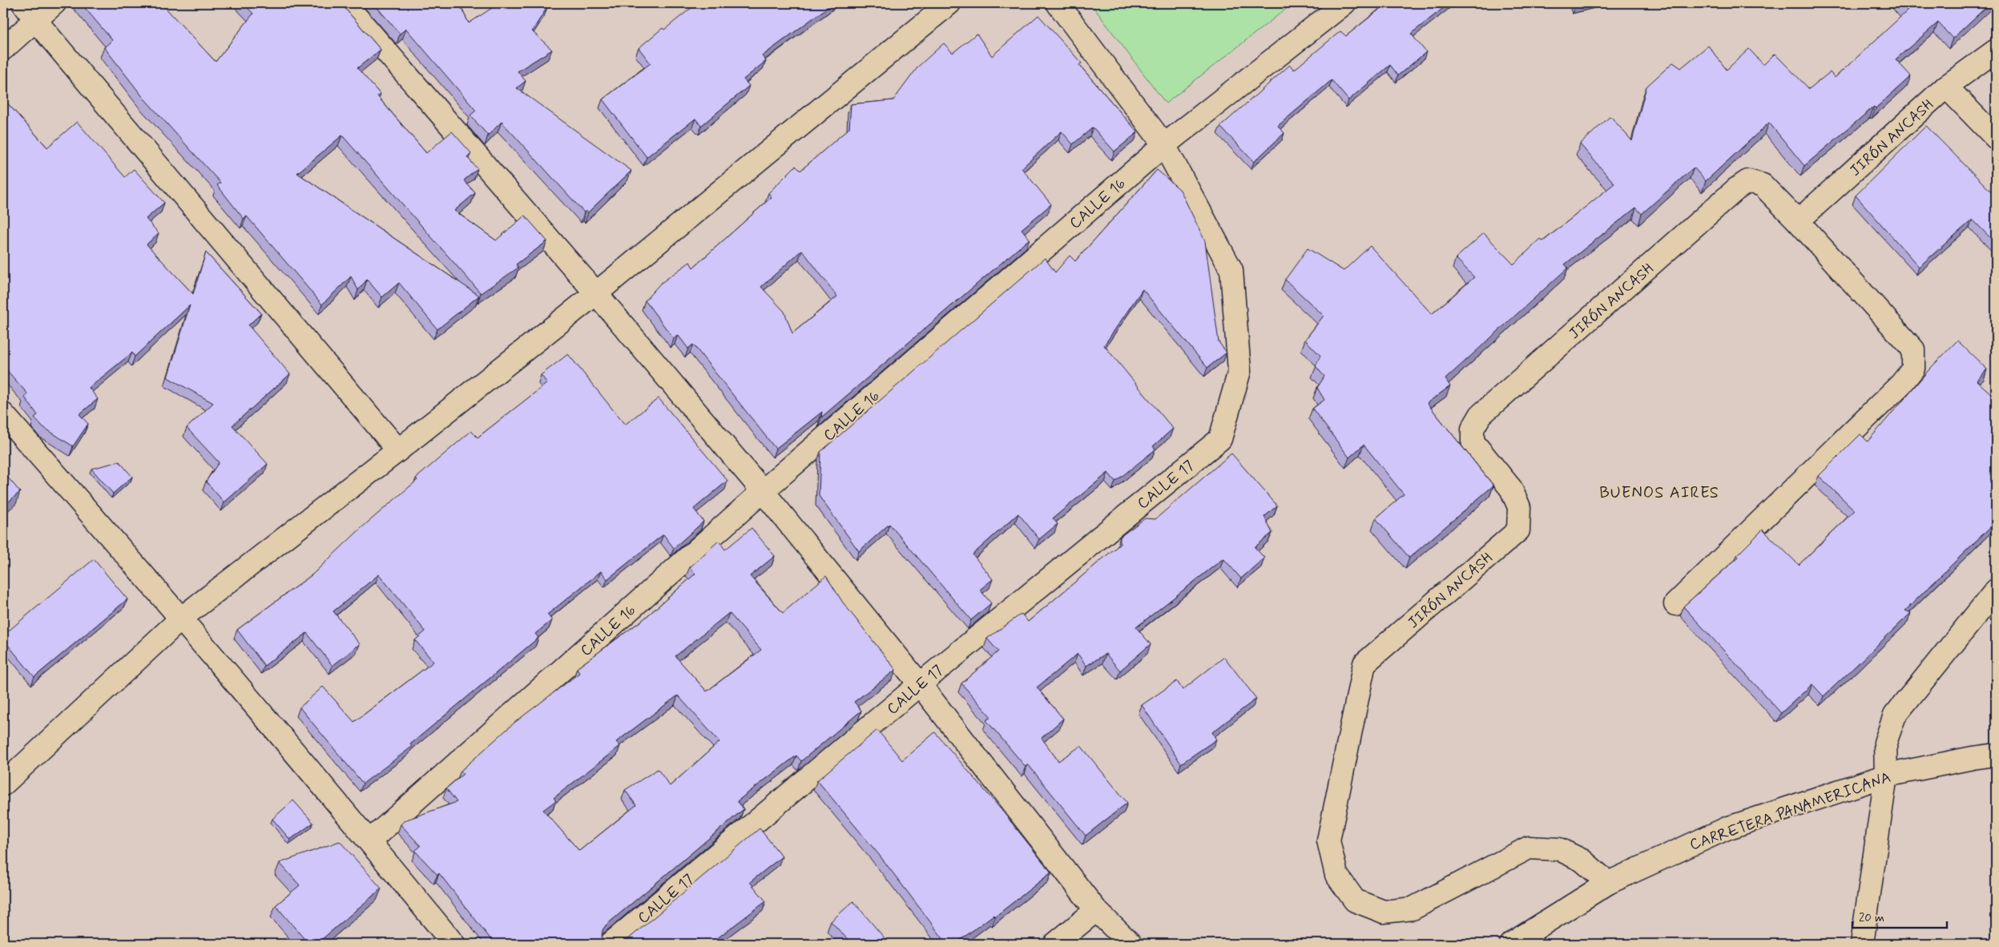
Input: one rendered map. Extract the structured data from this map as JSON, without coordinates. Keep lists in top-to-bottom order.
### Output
{
  "streets": {
    "street": [
      "JIRÓN ANCASH",
      "CALLE 16",
      "CALLE 17",
      "CARRETERA PANAMERICANA"
    ]
  },
  "crossings": [
    ["JIRÓN ANCASH", "CARRETERA PANAMERICANA"],
    ["CALLE 16", "CALLE 17"]
  ],
  "districts": ["BUENOS AIRES"],
  "scale_bar": "20 m"
}
